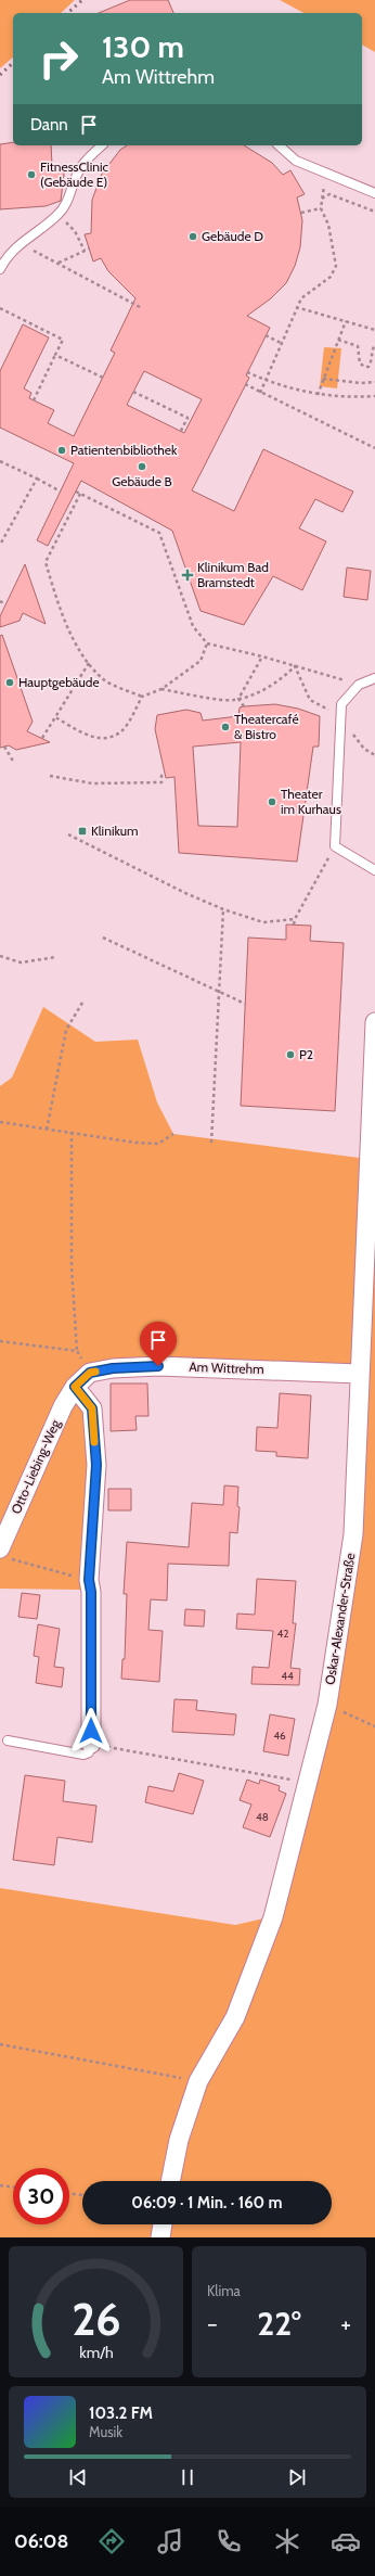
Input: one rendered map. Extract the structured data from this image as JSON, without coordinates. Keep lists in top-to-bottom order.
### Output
{
  "streets": {
    "street": ["Am Wittrehm", "Otto-Liebing-Weg", "Oskar-Alexander-Straße"]
  },
  "crossings": [
    ["Am Wittrehm", "Oskar-Alexander-Straße"]
  ],
  "places": {
    "other": [
      "FitnessClinic (Gebäude E)",
      "Gebäude D",
      "Patientenbibliothek",
      "Gebäude B",
      "Hauptgebäude",
      "Theatercafé & Bistro",
      "Theater im Kurhaus",
      "P2"
    ],
    "health": ["Klinikum Bad Bramstedt"],
    "transit": ["Klinikum"]
  },
  "house_numbers": [
    "42",
    "44",
    "46",
    "48"
  ],
  "page": {
    "turn": ["130 m", "Am Wittrehm"],
    "then": "Dann",
    "limit": "30",
    "trip": "06:09 · 1 Min. · 160 m",
    "tile": "Klima",
    "heat": ["−", "22°", "+"],
    "song": ["103.2 FM", "Musik"],
    "tabs": "06:08",
    "gauge": ["26", "km/h"]
  }
}
